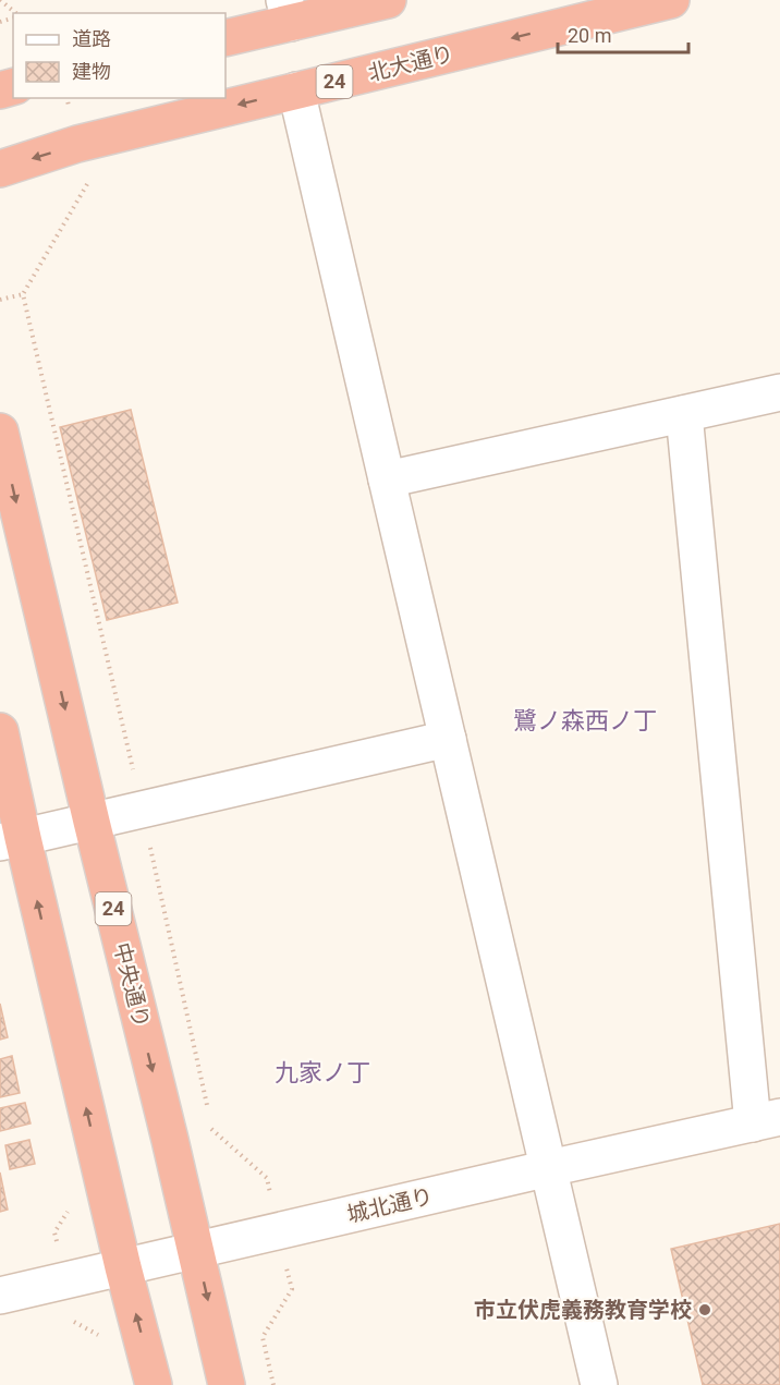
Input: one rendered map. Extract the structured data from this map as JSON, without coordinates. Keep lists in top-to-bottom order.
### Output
{
  "streets": {
    "highway": ["北大通り", "24", "中央通り"],
    "street": ["城北通り"]
  },
  "crossings": [
    ["中央通り", "城北通り"]
  ],
  "one_way": ["北大通り"],
  "districts": ["鷺ノ森西ノ丁", "九家ノ丁"],
  "places": ["市立伏虎義務教育学校"],
  "legend": ["道路", "建物"],
  "scale_bar": "20 m"
}
